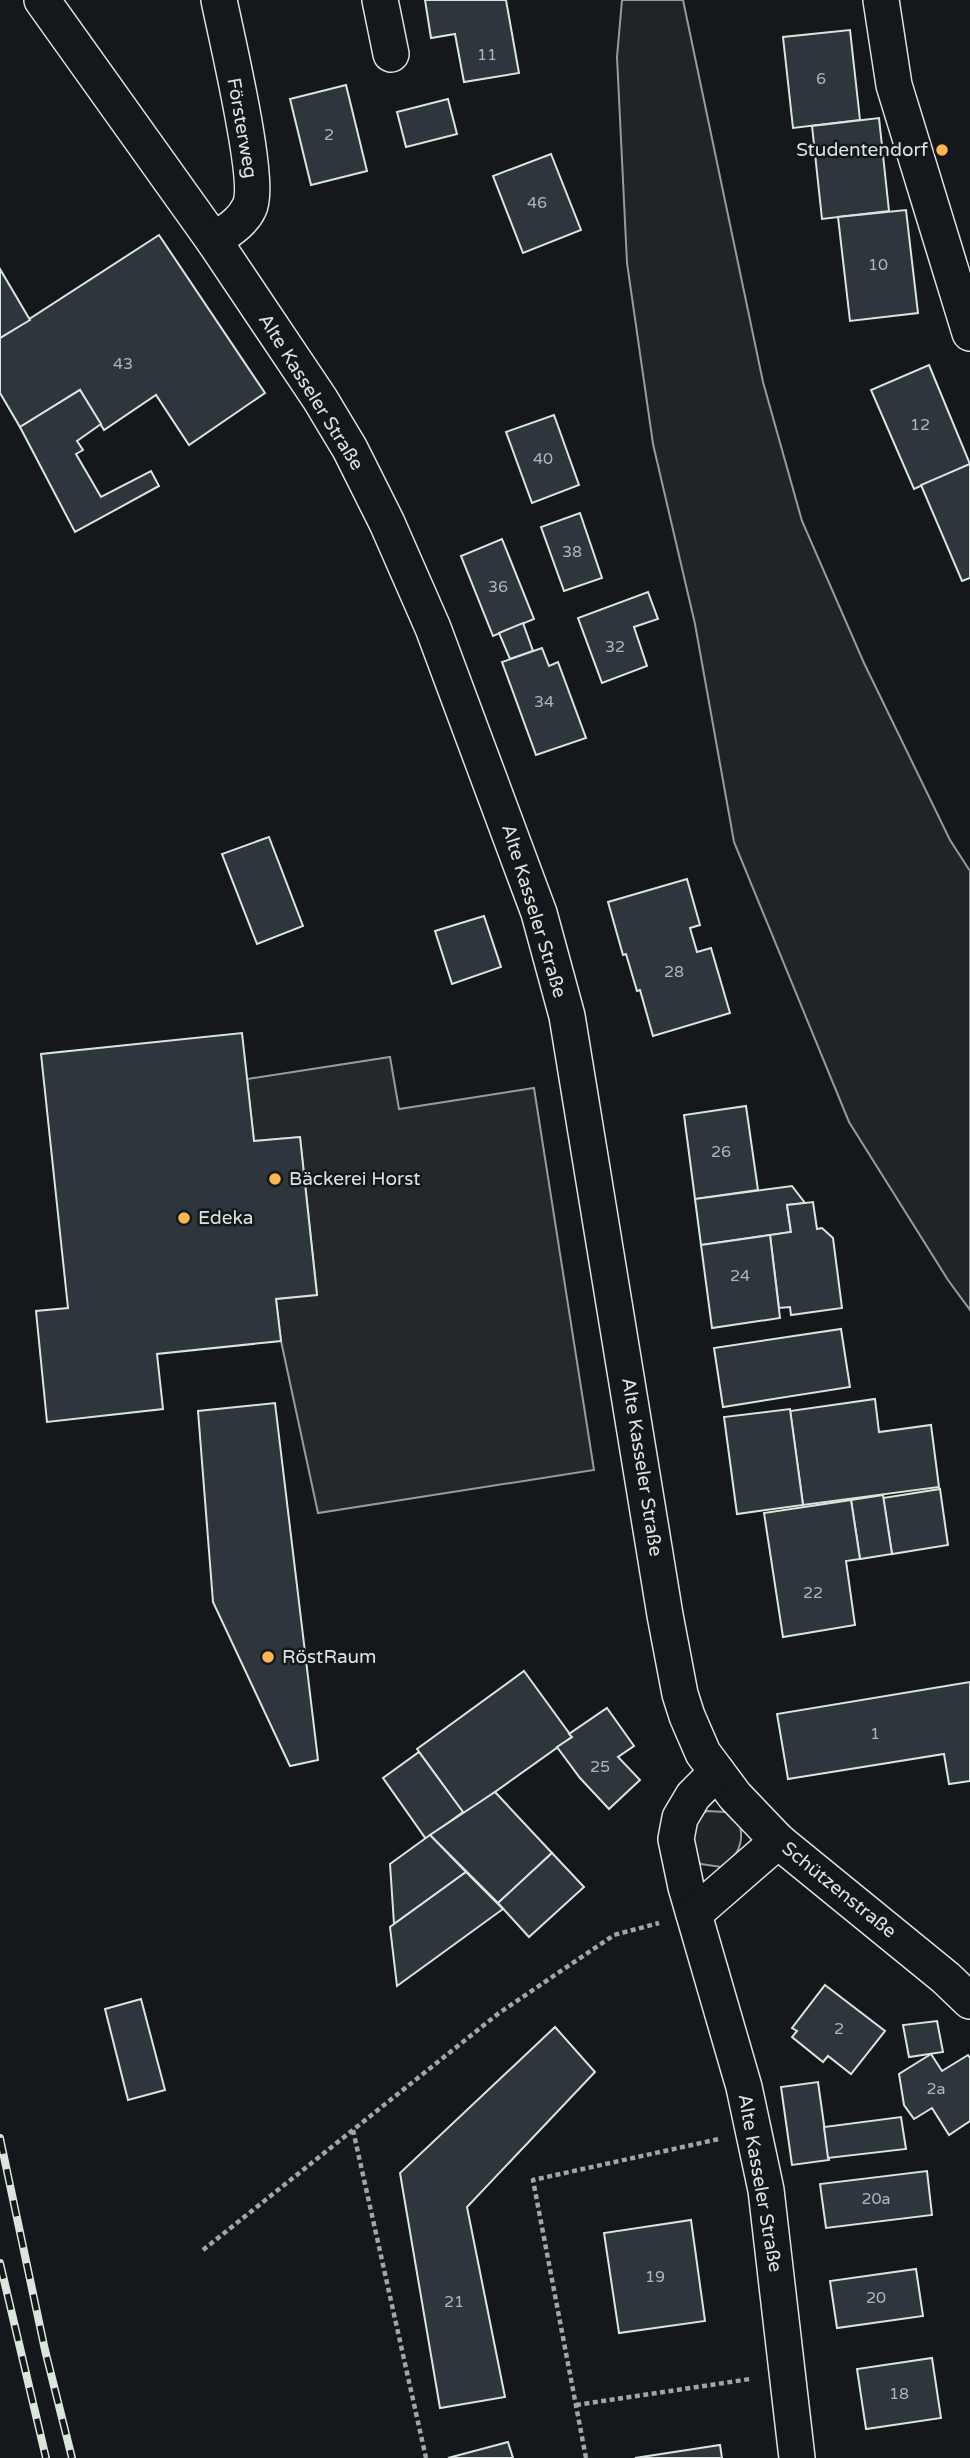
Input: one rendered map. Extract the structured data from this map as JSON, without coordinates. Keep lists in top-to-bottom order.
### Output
{
  "streets": {
    "street": ["Försterweg", "Alte Kasseler Straße", "Schützenstraße"]
  },
  "crossings": [
    ["Försterweg", "Alte Kasseler Straße"],
    ["Alte Kasseler Straße", "Schützenstraße"]
  ],
  "places": [
    "Studentendorf",
    "Bäckerei Horst",
    "Edeka",
    "RöstRaum"
  ],
  "house_numbers": [
    "11",
    "6",
    "2",
    "46",
    "10",
    "43",
    "12",
    "40",
    "38",
    "36",
    "32",
    "34",
    "28",
    "26",
    "24",
    "22",
    "1",
    "25",
    "2",
    "2a",
    "20a",
    "19",
    "20",
    "21",
    "18"
  ]
}
